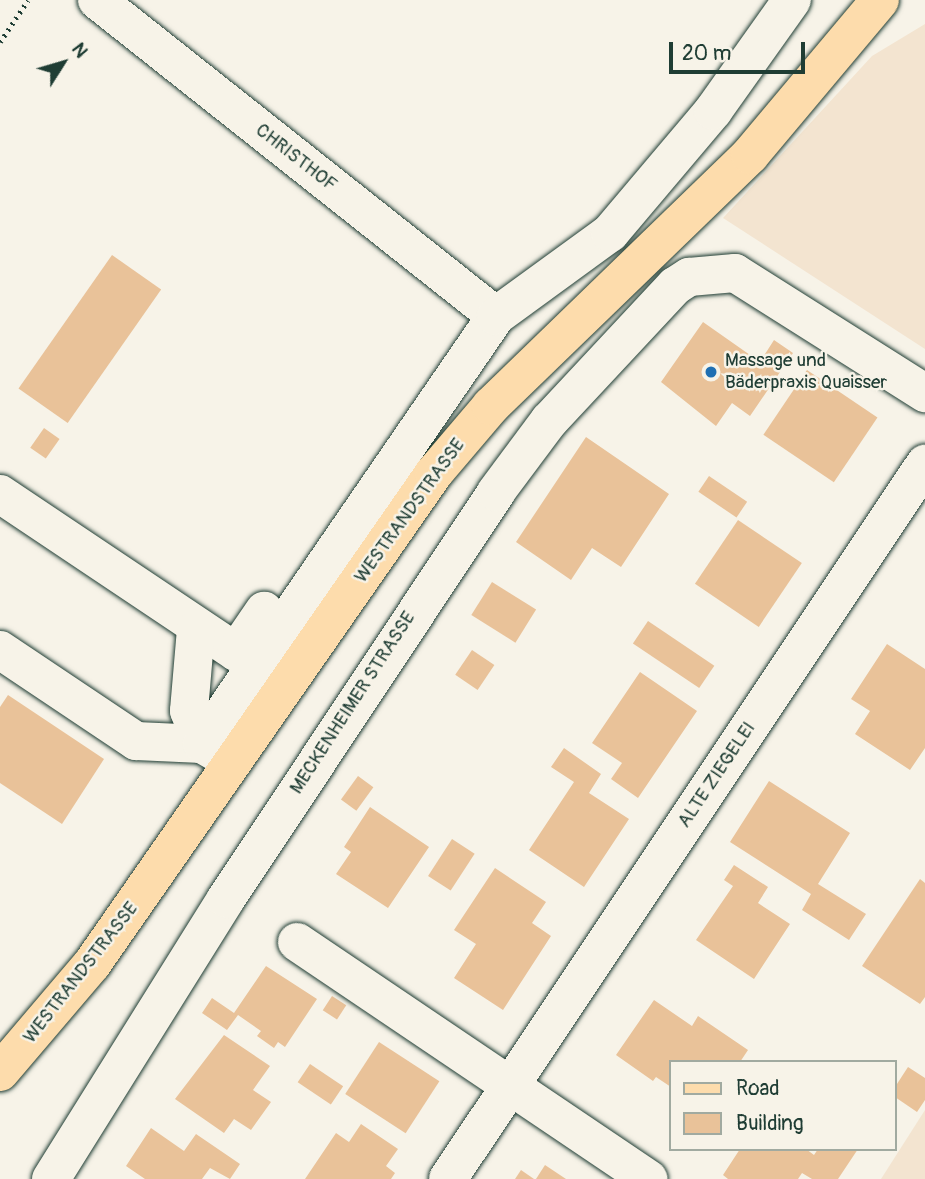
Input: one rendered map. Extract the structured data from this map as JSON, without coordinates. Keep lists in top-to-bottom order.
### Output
{
  "streets": {
    "main road": ["WESTRANDSTRASSE"],
    "street": ["CHRISTHOF", "MECKENHEIMER STRASSE", "ALTE ZIEGELEI"]
  },
  "places": ["Massage und Bäderpraxis Quaisser"],
  "legend": ["Road", "Building"],
  "scale_bar": "20 m",
  "north": "top right"
}
